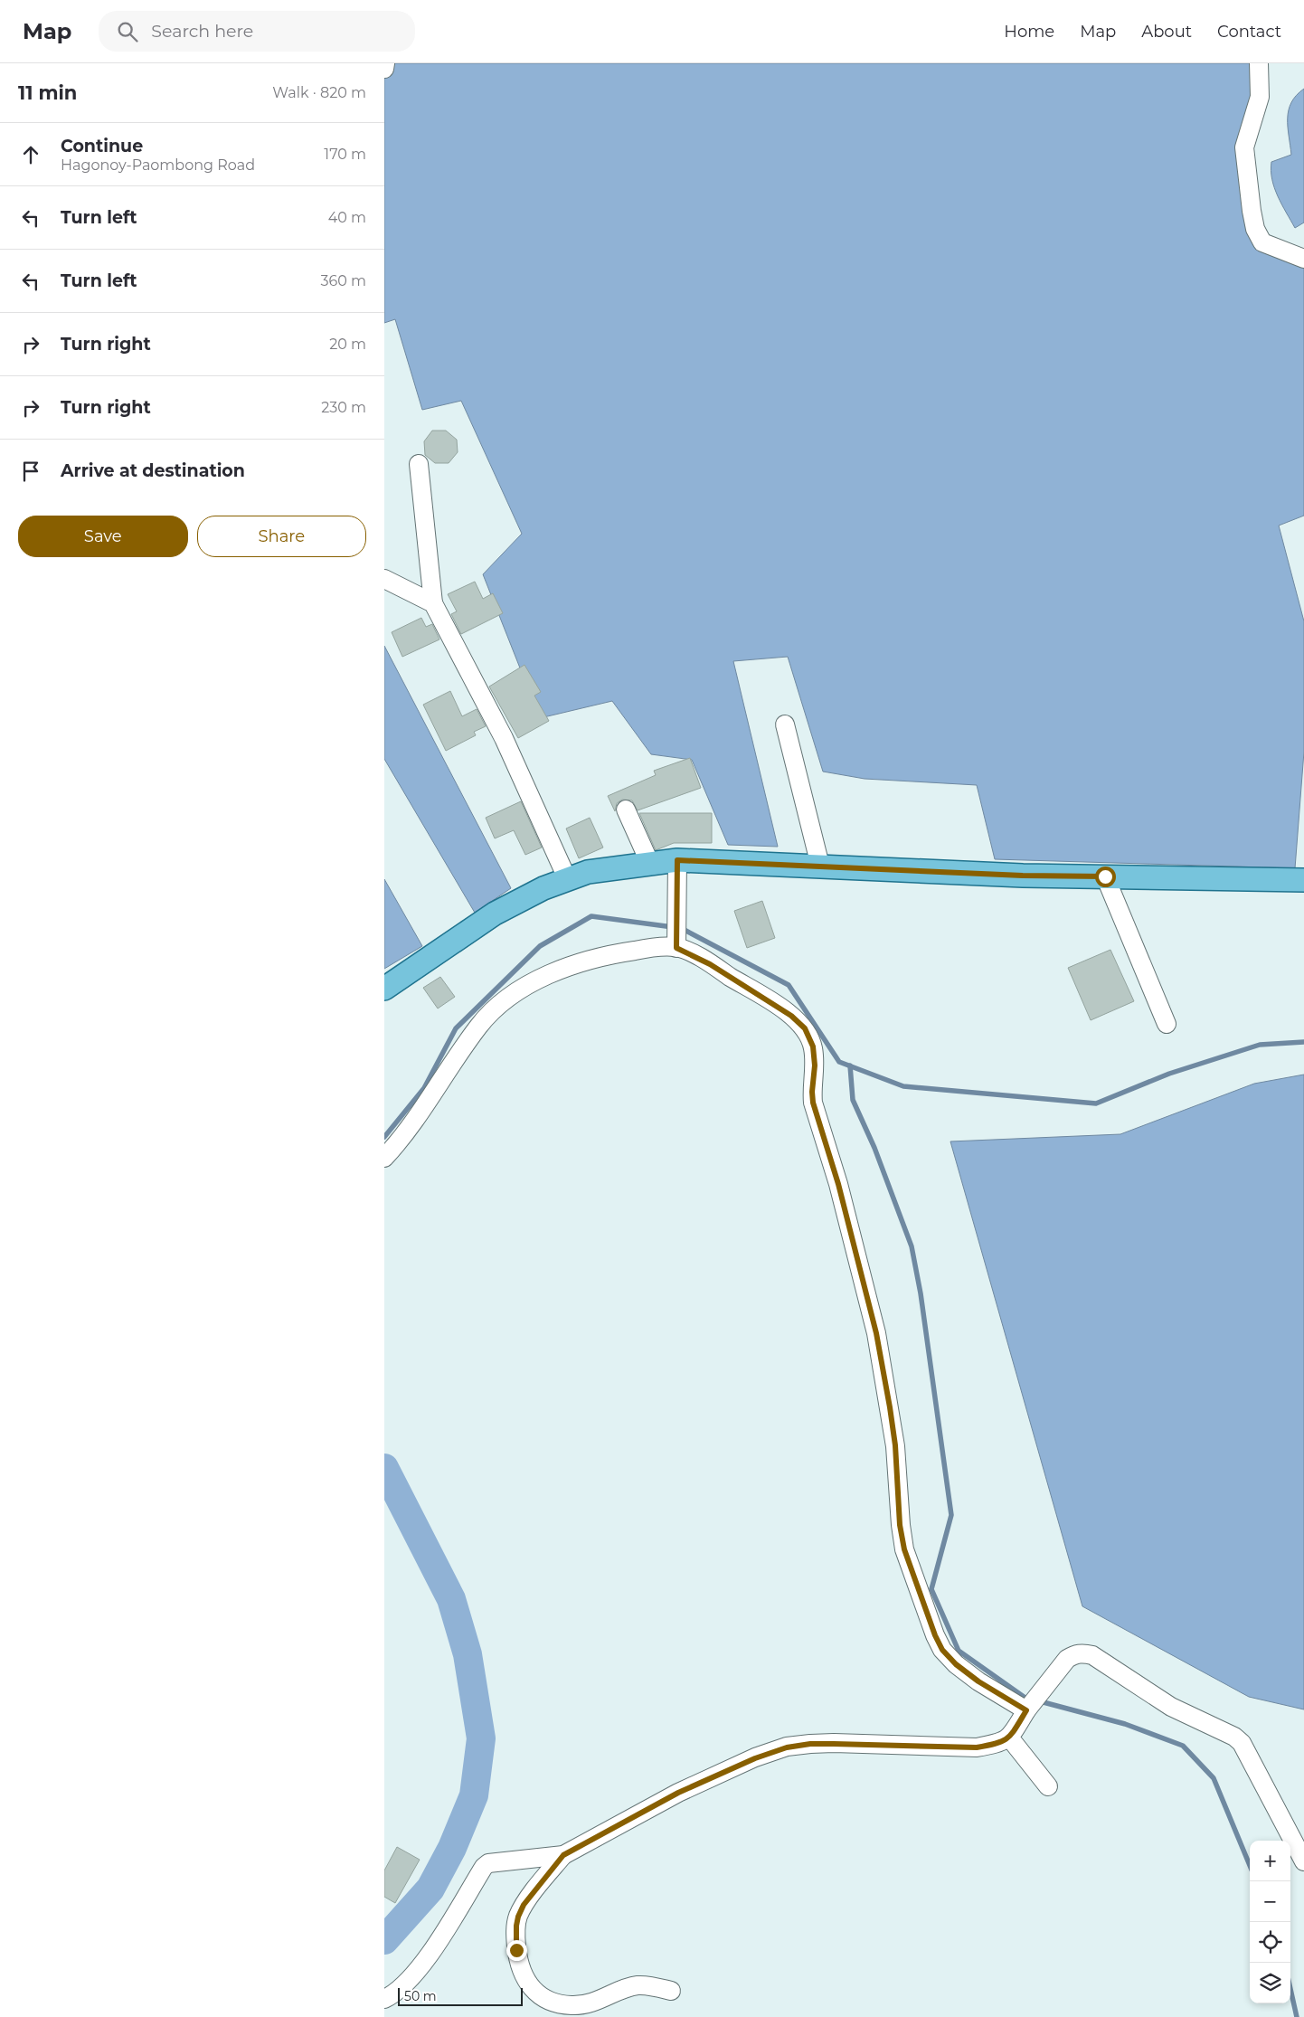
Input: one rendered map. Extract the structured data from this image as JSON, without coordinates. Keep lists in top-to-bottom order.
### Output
{
  "scale_bar": "50 m",
  "page": {
    "header": "Map",
    "search": "Search here",
    "nav": [
      "Home",
      "Map",
      "About",
      "Contact"
    ],
    "heading": ["11 min", "Walk · 820 m"],
    "list": [
      ["Continue", "Hagonoy-Paombong Road", "170 m"],
      ["Turn left", "40 m"],
      ["Turn left", "360 m"],
      ["Turn right", "20 m"],
      ["Turn right", "230 m"],
      "Arrive at destination"
    ],
    "buttons": ["Save", "Share"],
    "map_buttons": ["+", "−"],
    "scale": "50 m"
  }
}
